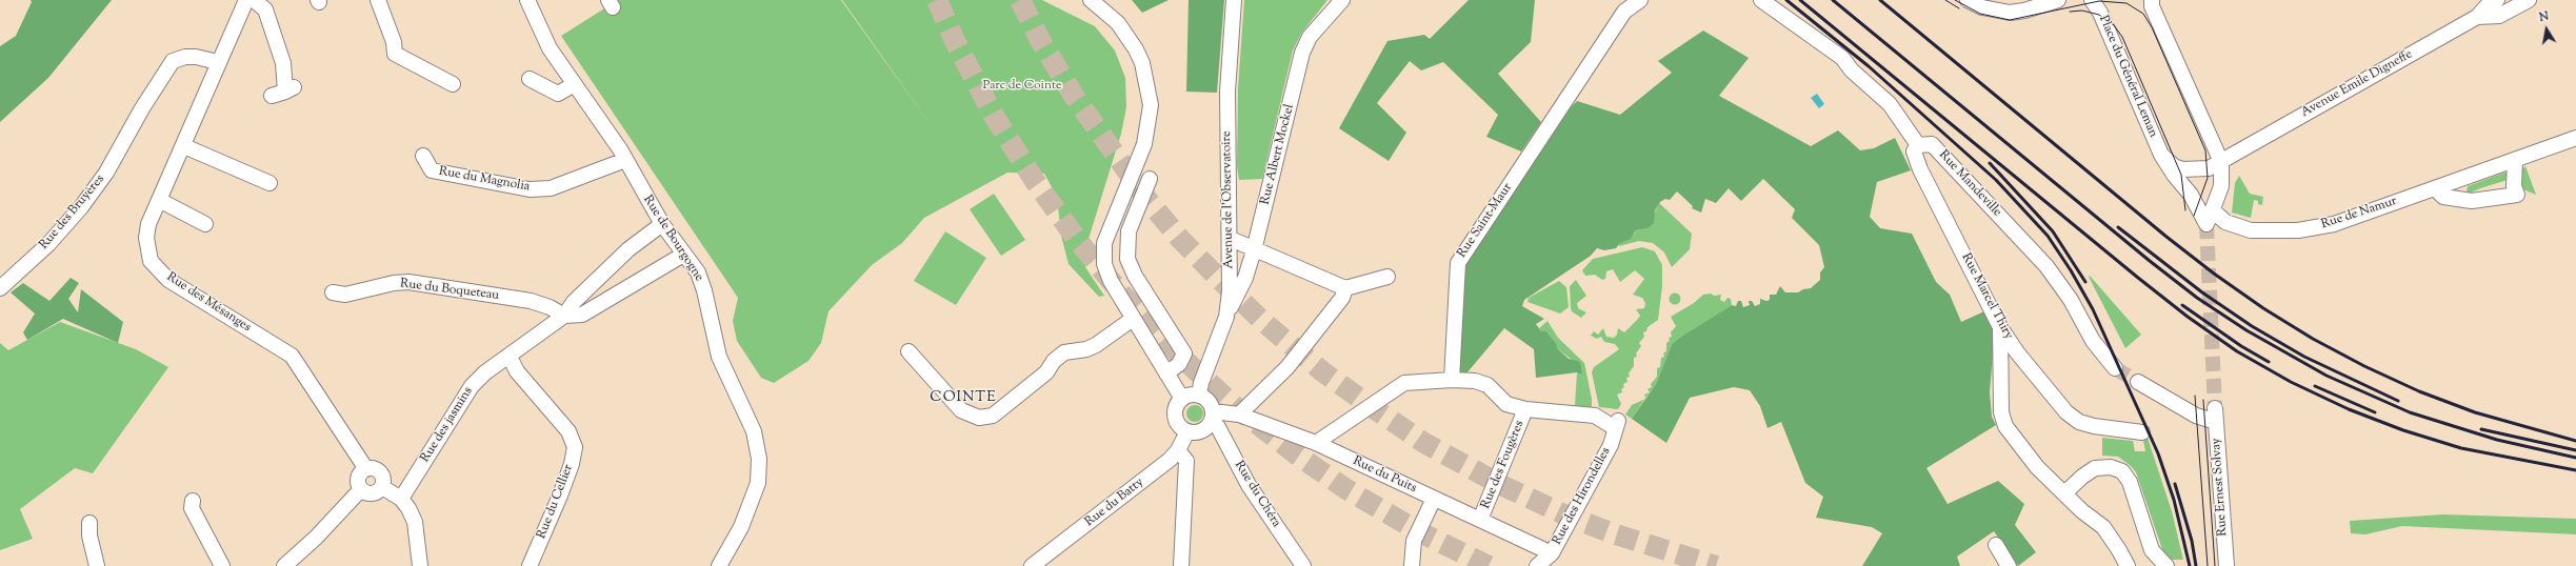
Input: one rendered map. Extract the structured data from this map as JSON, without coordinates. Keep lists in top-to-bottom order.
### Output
{
  "streets": {
    "street": [
      "Place du Général Leman",
      "Avenue Emile Digneffe",
      "Rue Albert Mockel",
      "Rue du Magnolia",
      "Rue Mandeville",
      "Avenue de l'Observatoire",
      "Rue des Bruyères",
      "Rue de Namur",
      "Rue Saint-Maur",
      "Rue de Bourgogne",
      "Rue du Boqueteau",
      "Rue Marcel Thiry",
      "Rue des Mésanges",
      "Rue des jasmins",
      "Rue des Fougères",
      "Rue du Puits",
      "Rue Ernest Solvay",
      "Rue du Chéra",
      "Rue des Hirondelles",
      "Rue du Cellier",
      "Rue du Batty"
    ]
  },
  "crossings": [
    ["Place du Général Leman", "Avenue Emile Digneffe"],
    ["Place du Général Leman", "Rue de Namur"],
    ["Rue Albert Mockel", "Avenue de l'Observatoire"],
    ["Rue du Magnolia", "Rue de Bourgogne"],
    ["Rue Mandeville", "Rue Marcel Thiry"],
    ["Avenue de l'Observatoire", "Rue du Puits"],
    ["Avenue de l'Observatoire", "Rue du Chéra"],
    ["Avenue de l'Observatoire", "Rue du Batty"],
    ["Rue des Bruyères", "Rue des Mésanges"],
    ["Rue de Bourgogne", "Rue des jasmins"],
    ["Rue du Boqueteau", "Rue des jasmins"],
    ["Rue des jasmins", "Rue du Cellier"],
    ["Rue des Fougères", "Rue du Puits"],
    ["Rue des Fougères", "Rue des Hirondelles"],
    ["Rue du Puits", "Rue du Chéra"],
    ["Rue du Puits", "Rue des Hirondelles"],
    ["Rue du Puits", "Rue du Batty"],
    ["Rue du Chéra", "Rue du Batty"]
  ],
  "districts": ["COINTE"],
  "parks": ["Parc de Cointe"],
  "north": "top"
}
